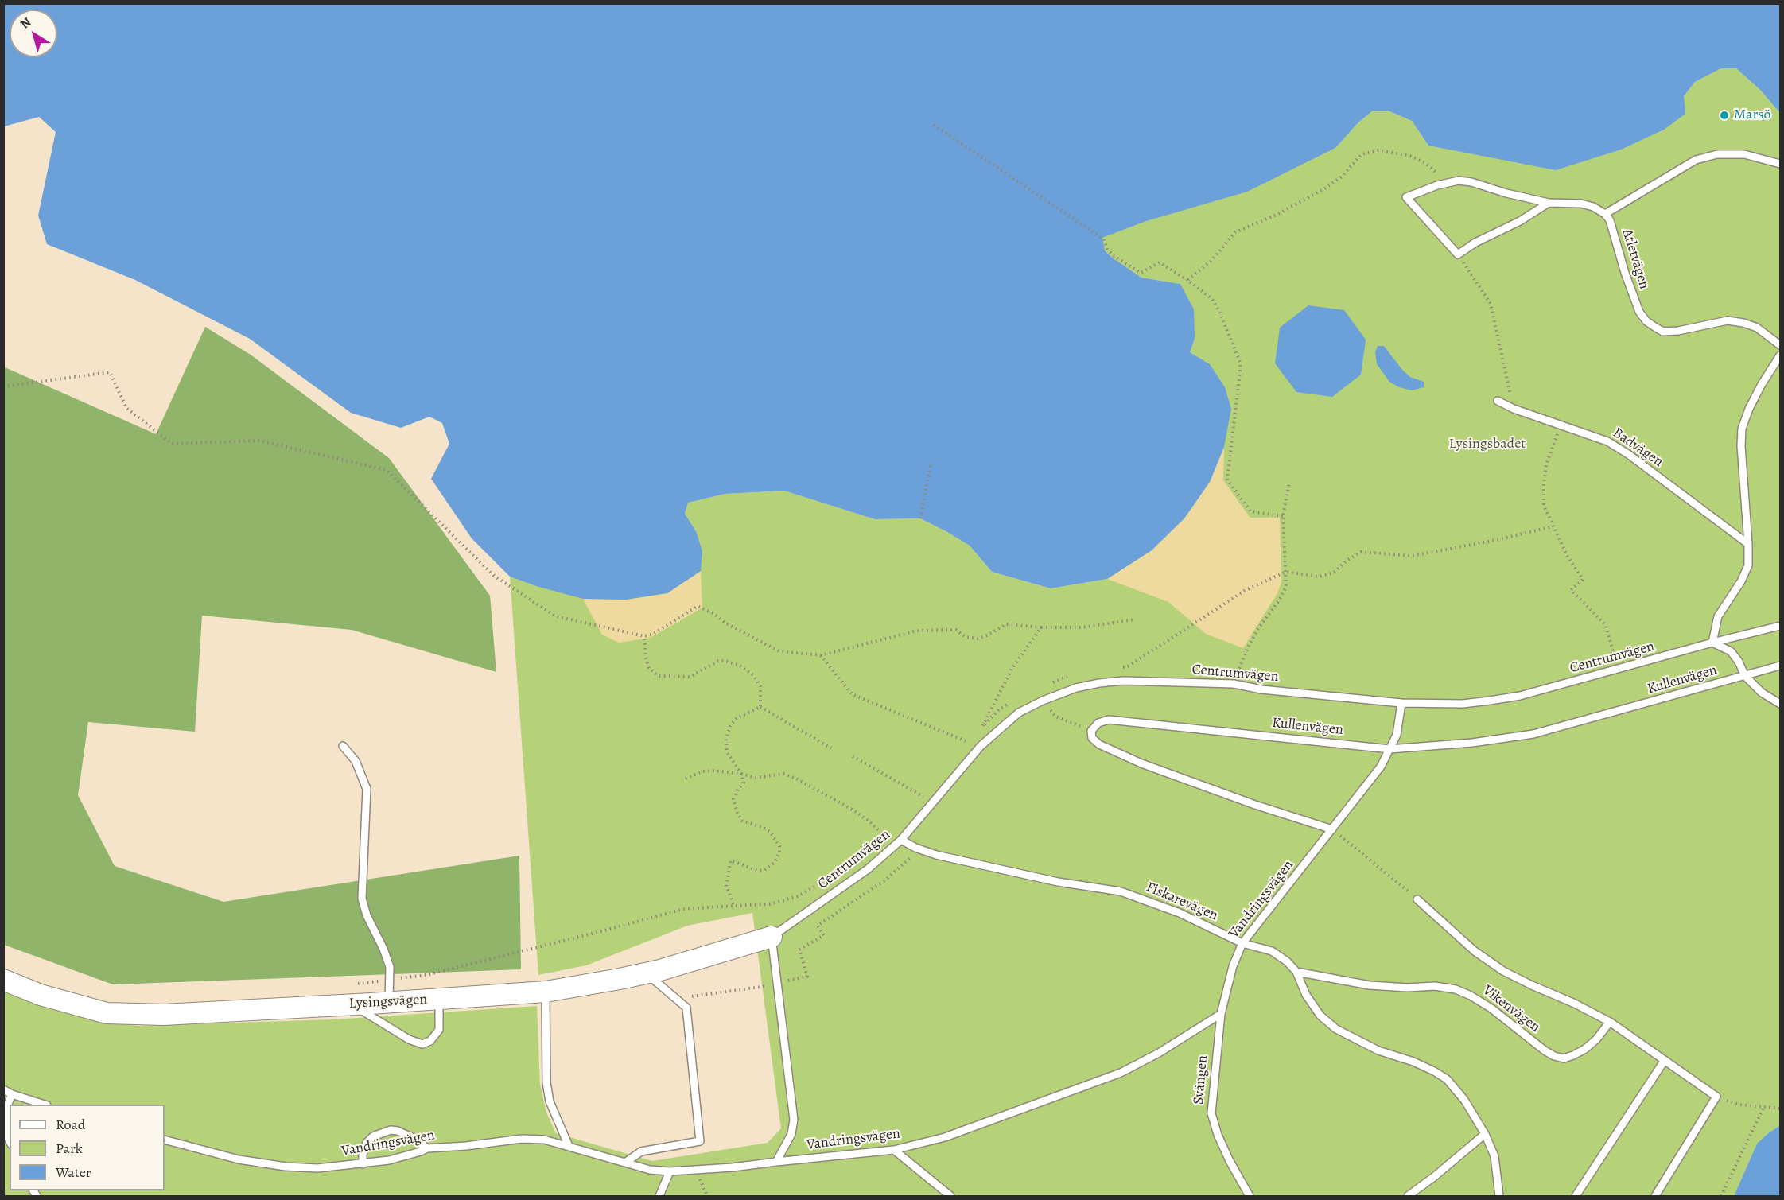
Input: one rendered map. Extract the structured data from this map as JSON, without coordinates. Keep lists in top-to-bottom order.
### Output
{
  "streets": {
    "street": ["Lysingsvägen"],
    "lane": [
      "Atletvägen",
      "Badvägen",
      "Centrumvägen",
      "Kullenvägen",
      "Vandringsvägen",
      "Fiskarevägen",
      "Vikenvägen",
      "Svängen"
    ]
  },
  "crossings": [
    ["Centrumvägen", "Vandringsvägen"],
    ["Centrumvägen", "Fiskarevägen"],
    ["Centrumvägen", "Lysingsvägen"],
    ["Kullenvägen", "Vandringsvägen"],
    ["Vandringsvägen", "Fiskarevägen"],
    ["Vandringsvägen", "Svängen"],
    ["Fiskarevägen", "Vikenvägen"]
  ],
  "parks": ["Lysingsbadet"],
  "places": ["Marsö"],
  "legend": ["Road", "Park", "Water"],
  "north": "top left"
}
